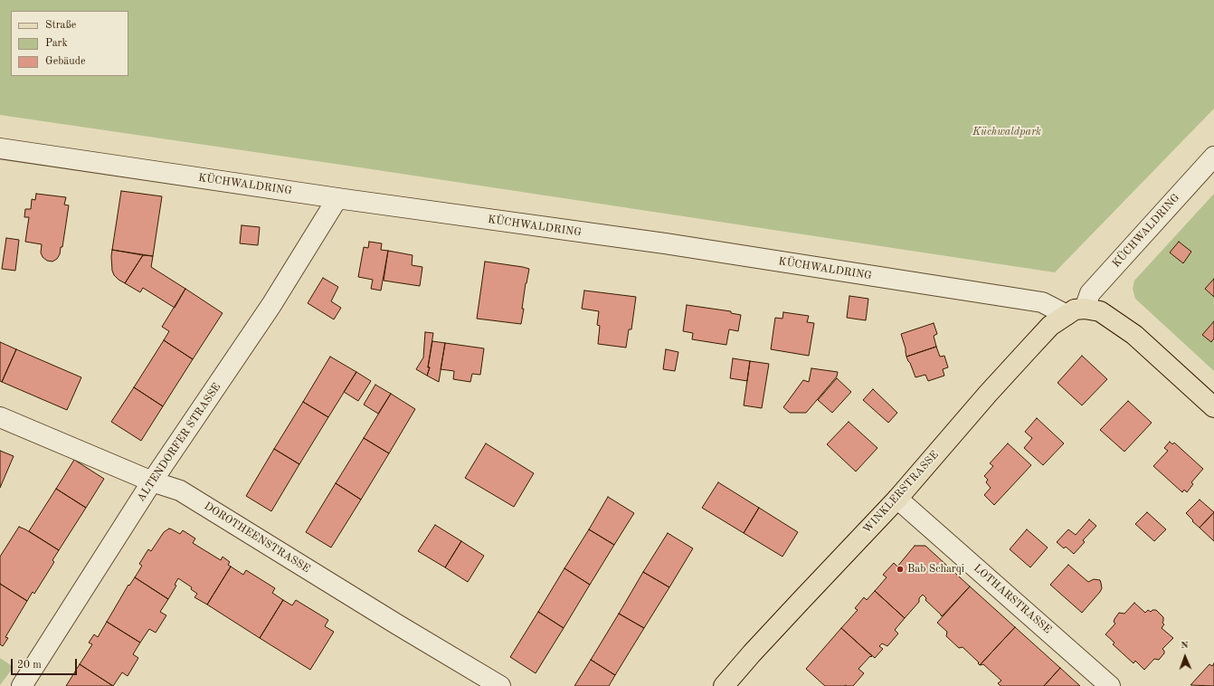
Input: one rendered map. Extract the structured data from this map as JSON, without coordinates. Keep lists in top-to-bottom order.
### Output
{
  "streets": {
    "main road": ["WINKLERSTRASSE"],
    "street": [
      "KÜCHWALDRING",
      "ALTENDORFER STRASSE",
      "DOROTHEENSTRASSE",
      "LOTHARSTRASSE"
    ]
  },
  "crossings": [
    ["KÜCHWALDRING", "ALTENDORFER STRASSE"],
    ["KÜCHWALDRING", "WINKLERSTRASSE"],
    ["ALTENDORFER STRASSE", "DOROTHEENSTRASSE"],
    ["WINKLERSTRASSE", "LOTHARSTRASSE"]
  ],
  "parks": ["Küchwaldpark"],
  "places": ["Bab Scharqi"],
  "legend": ["Straße", "Park", "Gebäude"],
  "scale_bar": "20 m",
  "north": "top"
}
